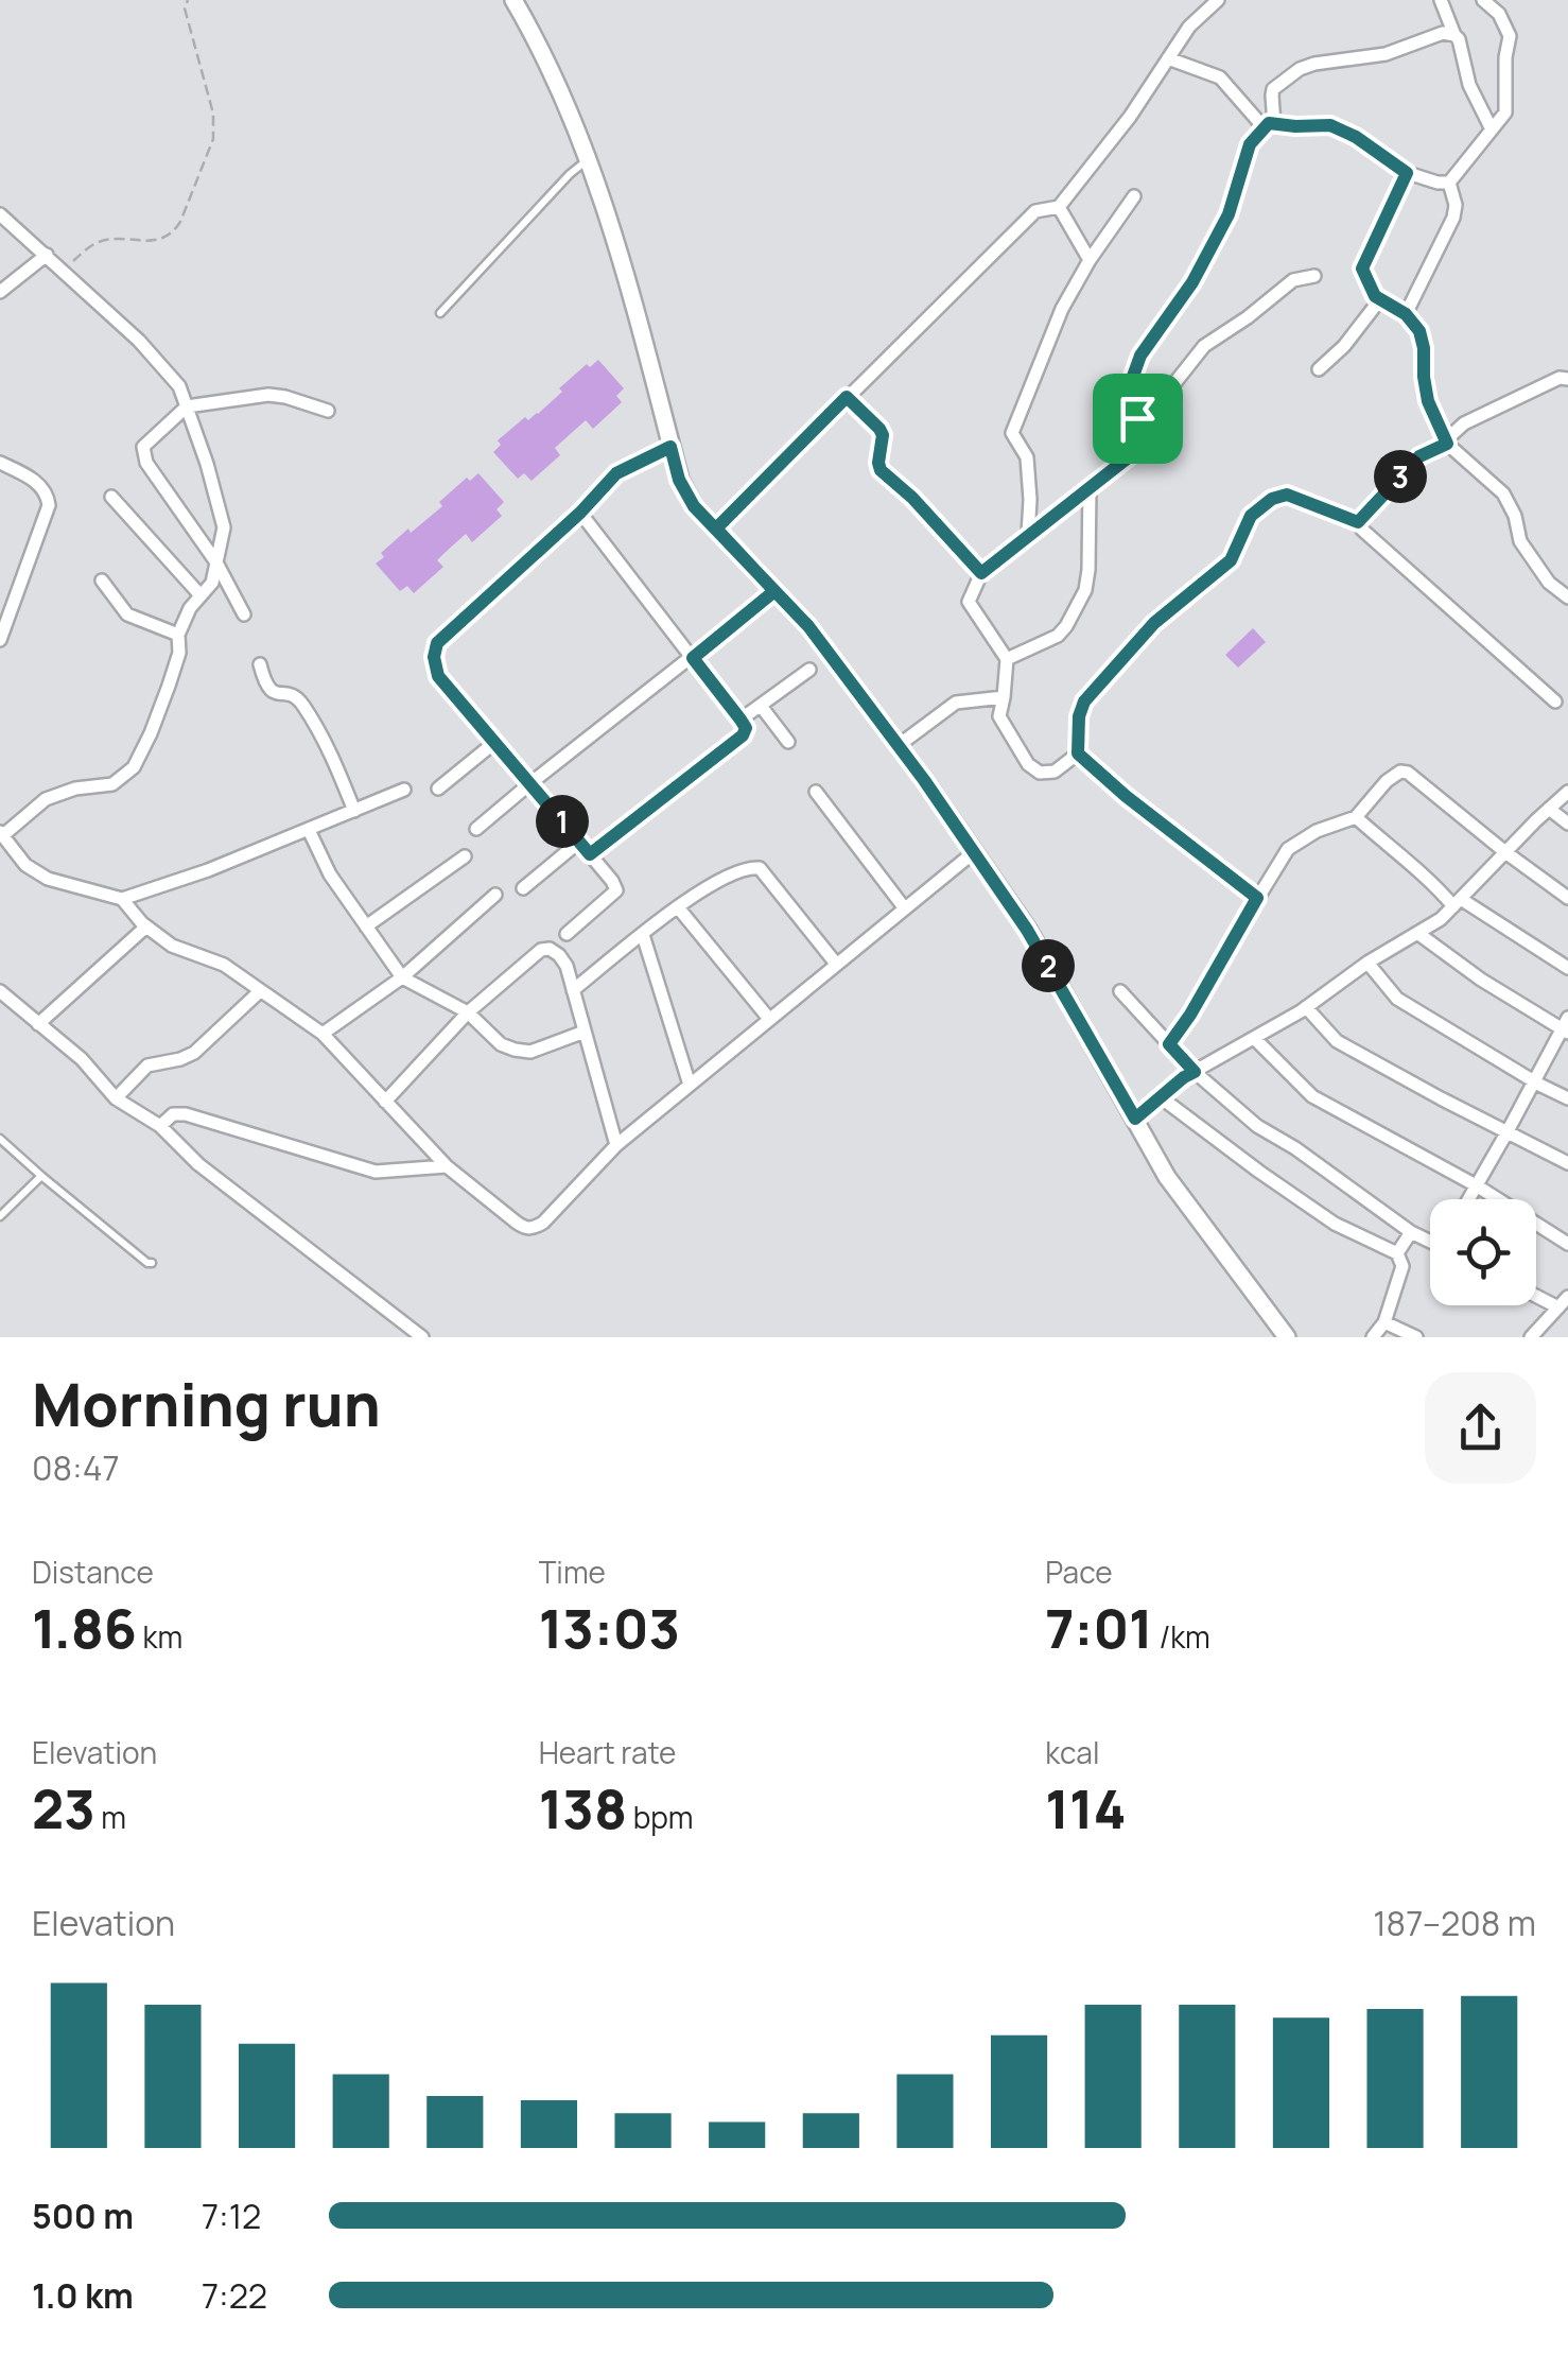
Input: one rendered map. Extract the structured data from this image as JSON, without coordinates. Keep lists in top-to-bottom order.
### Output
{
  "page": {
    "pins": ["3", "1", "2"],
    "heading": ["Morning run", "08:47"],
    "stats": [
      ["Distance", "1.86 km"],
      ["Time", "13:03"],
      ["Pace", "7:01 /km"],
      ["Elevation", "23 m"],
      ["Heart rate", "138 bpm"],
      ["kcal", "114"]
    ],
    "chart": ["Elevation", "187–208 m"],
    "list": [
      {
        "name": "500 m",
        "note": "7:12"
      },
      {
        "name": "1.0 km",
        "note": "7:22"
      }
    ]
  }
}
